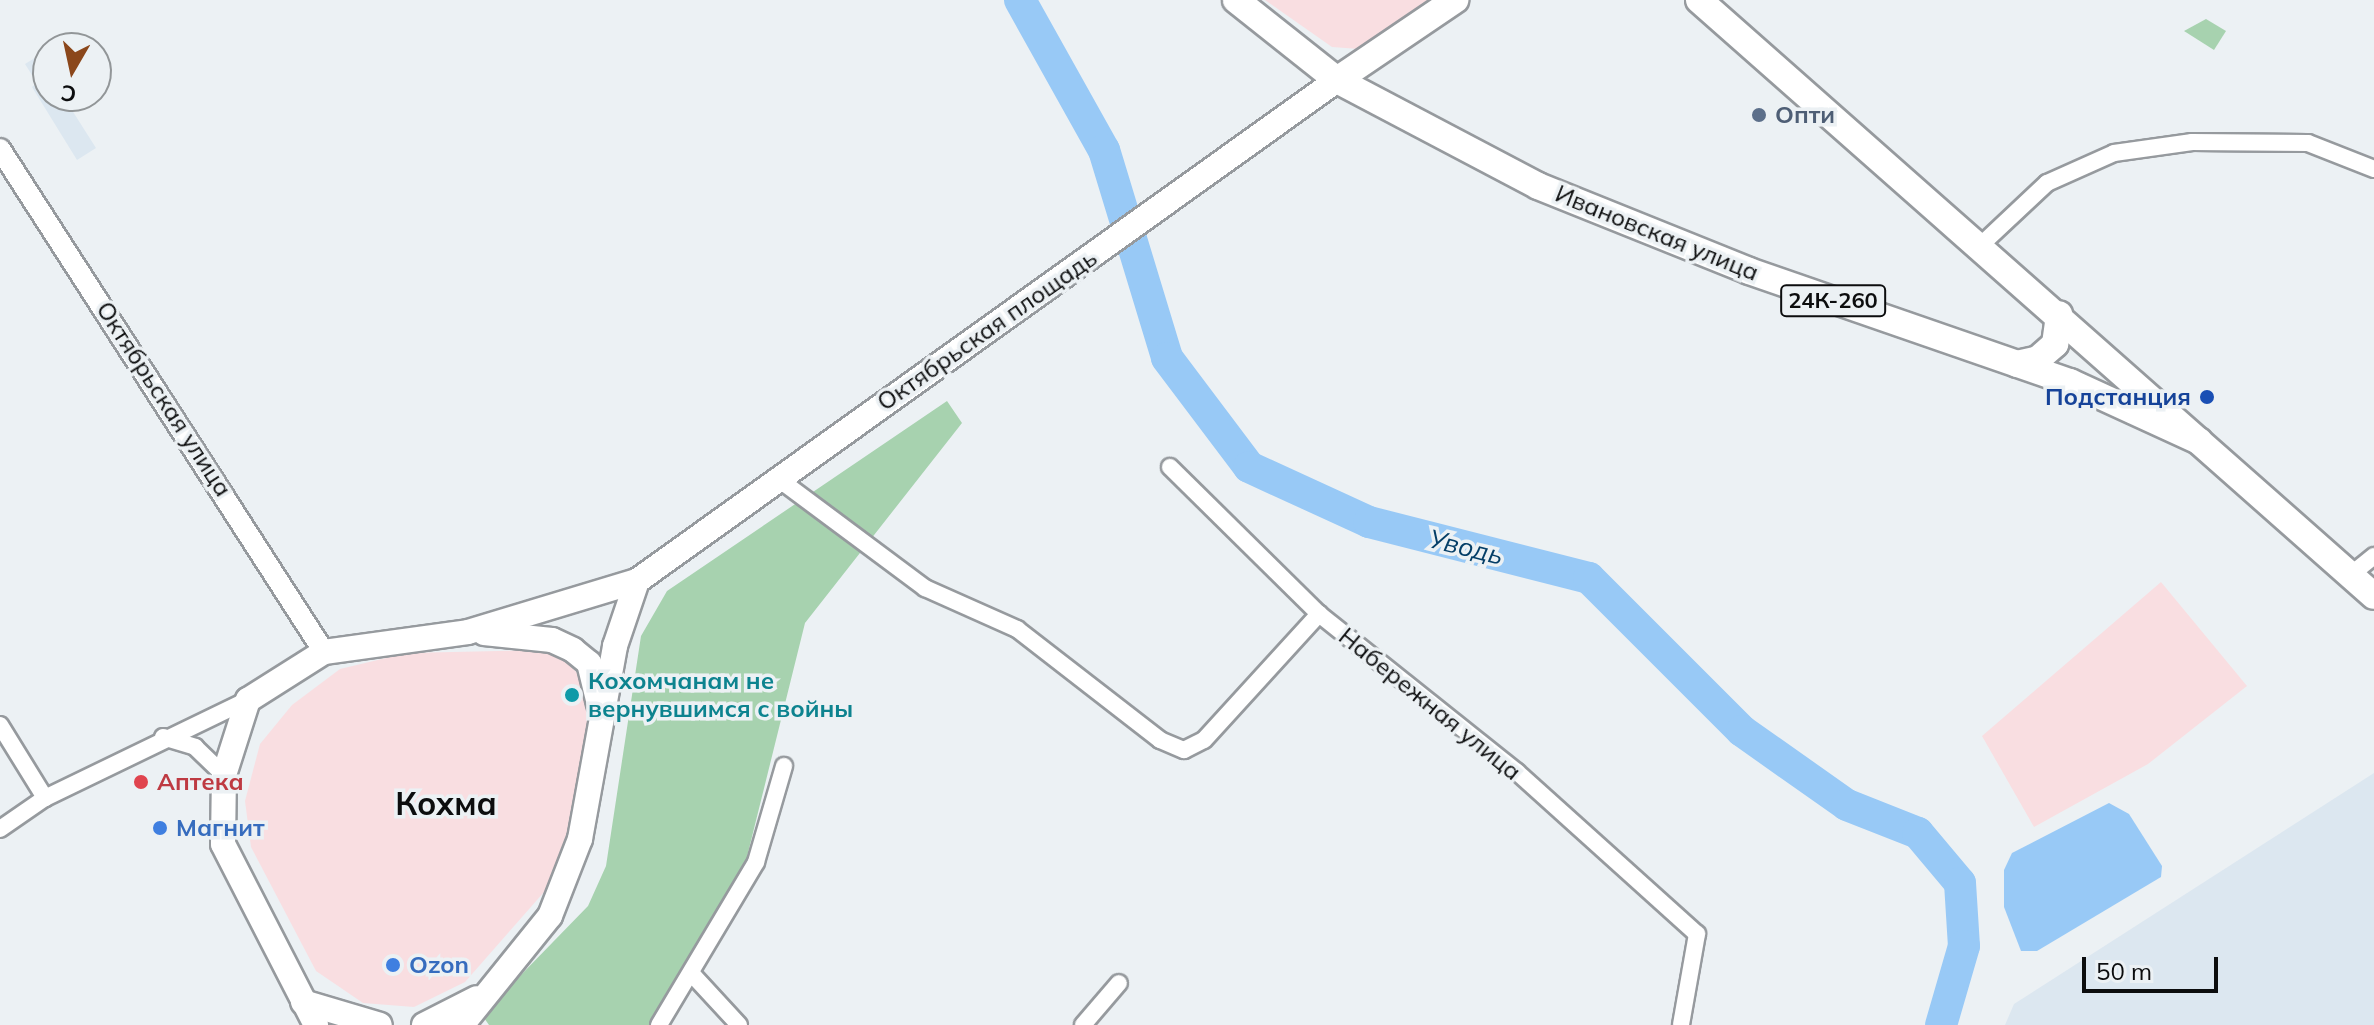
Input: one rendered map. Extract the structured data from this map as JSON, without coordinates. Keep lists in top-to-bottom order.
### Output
{
  "streets": {
    "main road": ["Ивановская улица", "24К-260", "Октябрьская площадь"],
    "street": ["Октябрьская улица", "Набережная улица"]
  },
  "crossings": [
    ["Ивановская улица", "Октябрьская площадь"]
  ],
  "districts": ["Кохма"],
  "water": ["Уводь"],
  "places": [
    "Опти",
    "Подстанция",
    "Кохомчанам не вернувшимся с войны",
    "Аптека",
    "Магнит",
    "Ozon"
  ],
  "scale_bar": "50 m",
  "north": "bottom"
}
